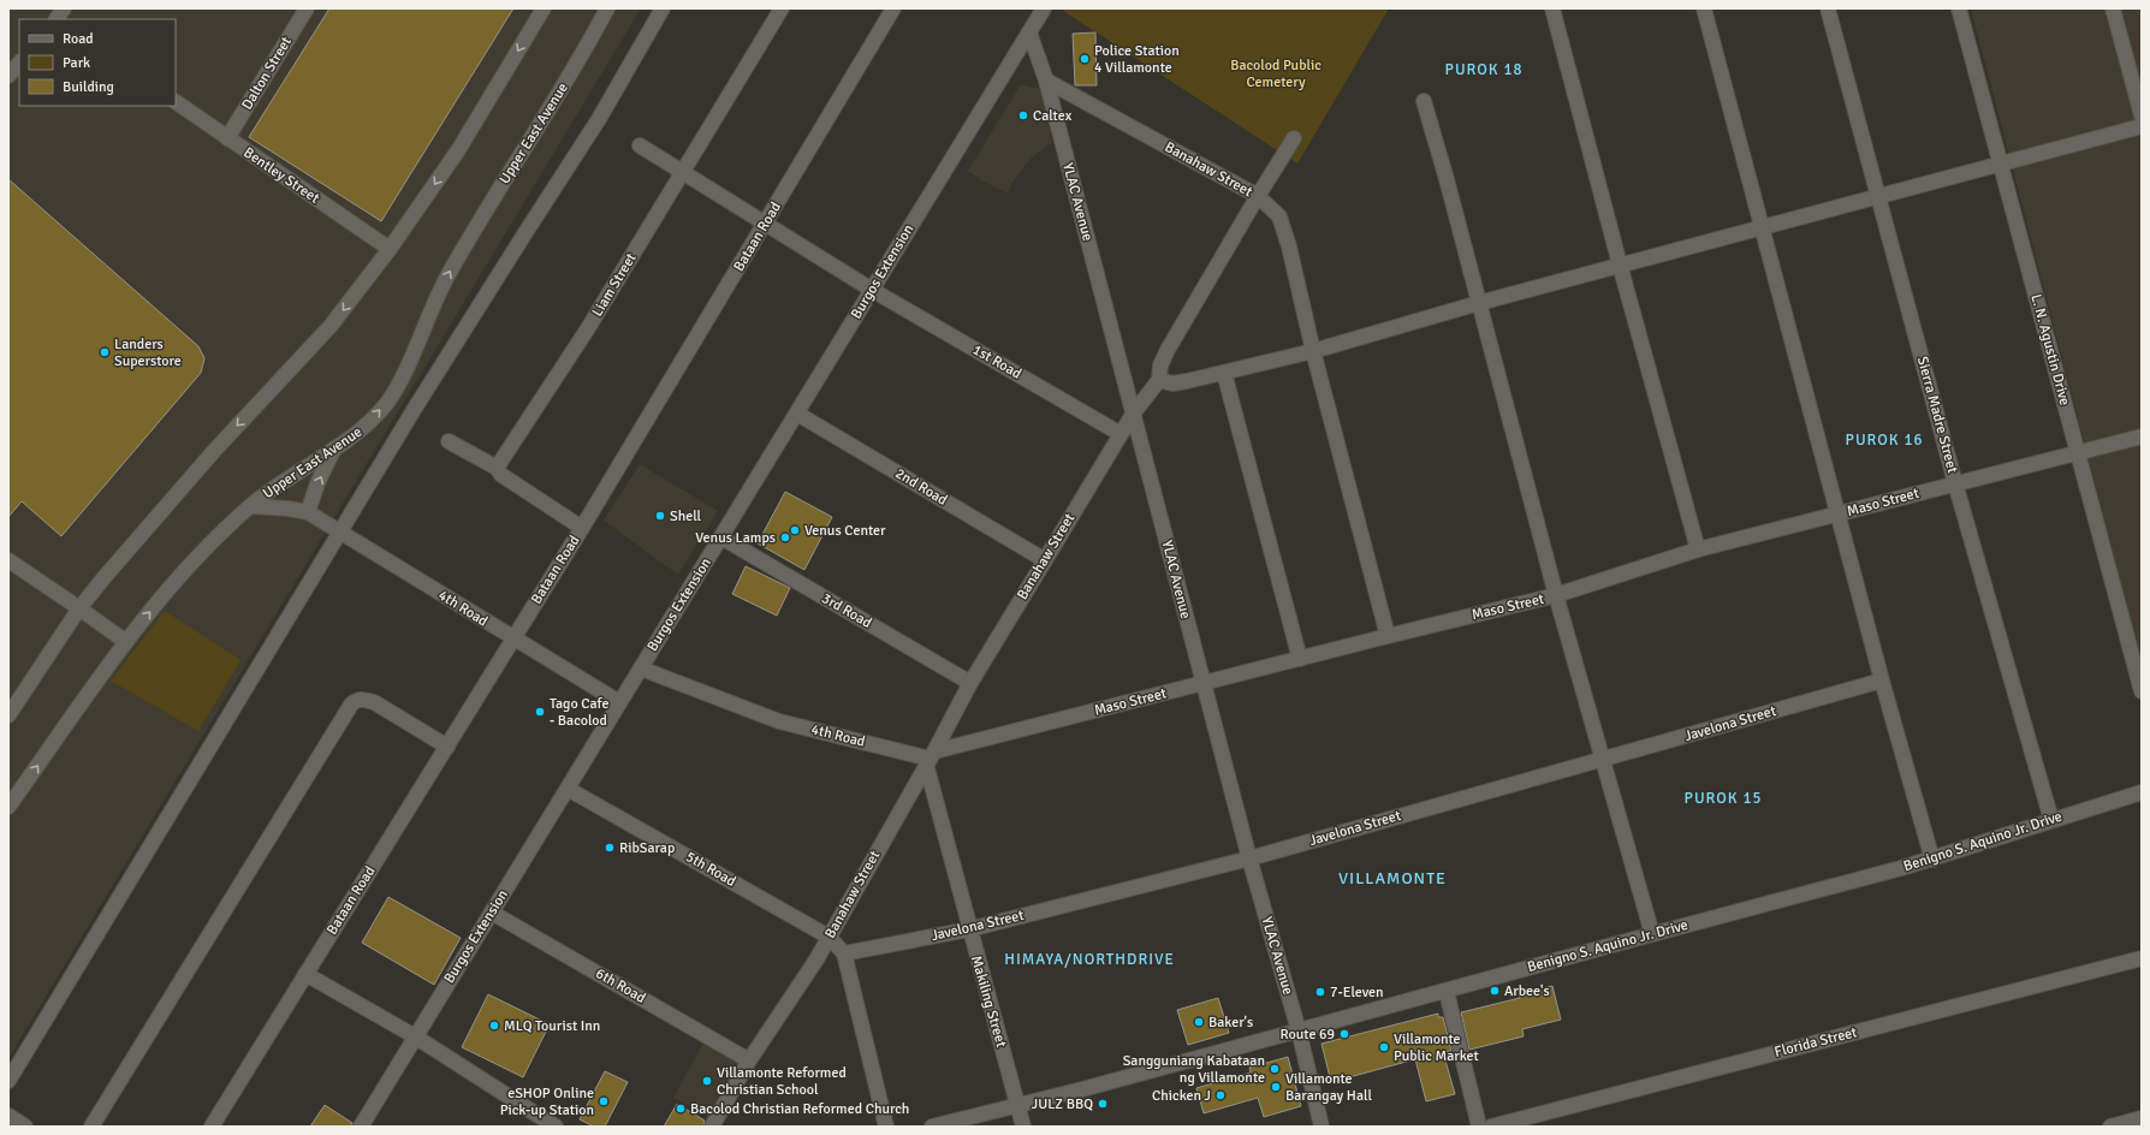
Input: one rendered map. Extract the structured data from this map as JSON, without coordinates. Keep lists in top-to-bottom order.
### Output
{
  "streets": {
    "street": [
      "Dalton Street",
      "Upper East Avenue",
      "Banahaw Street",
      "Bentley Street",
      "YLAC Avenue",
      "Bataan Road",
      "Burgos Extension",
      "Liam Street",
      "L. N. Agustin Drive",
      "1st Road",
      "Sierra Madre Street",
      "2nd Road",
      "Maso Street",
      "4th Road",
      "3rd Road",
      "Javelona Street",
      "Benigno S. Aquino Jr. Drive",
      "5th Road",
      "6th Road",
      "Makiling Street",
      "Florida Street"
    ]
  },
  "crossings": [
    ["Dalton Street", "Bentley Street"],
    ["Upper East Avenue", "4th Road"],
    ["Banahaw Street", "YLAC Avenue"],
    ["Banahaw Street", "1st Road"],
    ["Banahaw Street", "2nd Road"],
    ["Banahaw Street", "Maso Street"],
    ["Banahaw Street", "4th Road"],
    ["Banahaw Street", "3rd Road"],
    ["Banahaw Street", "5th Road"],
    ["Banahaw Street", "6th Road"],
    ["Banahaw Street", "Makiling Street"],
    ["YLAC Avenue", "Burgos Extension"],
    ["YLAC Avenue", "Maso Street"],
    ["YLAC Avenue", "Javelona Street"],
    ["YLAC Avenue", "Benigno S. Aquino Jr. Drive"],
    ["Bataan Road", "1st Road"],
    ["Bataan Road", "4th Road"],
    ["Burgos Extension", "1st Road"],
    ["Burgos Extension", "2nd Road"],
    ["Burgos Extension", "4th Road"],
    ["Burgos Extension", "3rd Road"],
    ["Burgos Extension", "5th Road"],
    ["Burgos Extension", "6th Road"],
    ["Liam Street", "1st Road"],
    ["L. N. Agustin Drive", "Maso Street"],
    ["Sierra Madre Street", "Maso Street"],
    ["Sierra Madre Street", "Benigno S. Aquino Jr. Drive"],
    ["Maso Street", "4th Road"],
    ["Maso Street", "Makiling Street"],
    ["4th Road", "Makiling Street"],
    ["Javelona Street", "Makiling Street"],
    ["Benigno S. Aquino Jr. Drive", "Makiling Street"]
  ],
  "districts": [
    "PUROK 18",
    "PUROK 16",
    "PUROK 15",
    "VILLAMONTE",
    "HIMAYA/NORTHDRIVE"
  ],
  "parks": ["Bacolod Public Cemetery"],
  "places": [
    "Police Station 4 Villamonte",
    "Caltex",
    "Landers Superstore",
    "Shell",
    "Venus Center",
    "Venus Lamps",
    "Tago Cafe - Bacolod",
    "RibSarap",
    "Arbee's",
    "7-Eleven",
    "Baker's",
    "MLQ Tourist Inn",
    "Route 69",
    "Villamonte Public Market",
    "Sangguniang Kabataan ng Villamonte",
    "Villamonte Reformed Christian School",
    "Villamonte Barangay Hall",
    "Chicken J",
    "eSHOP Online Pick-up Station",
    "JULZ BBQ",
    "Bacolod Christian Reformed Church"
  ],
  "legend": ["Road", "Park", "Building"]
}
